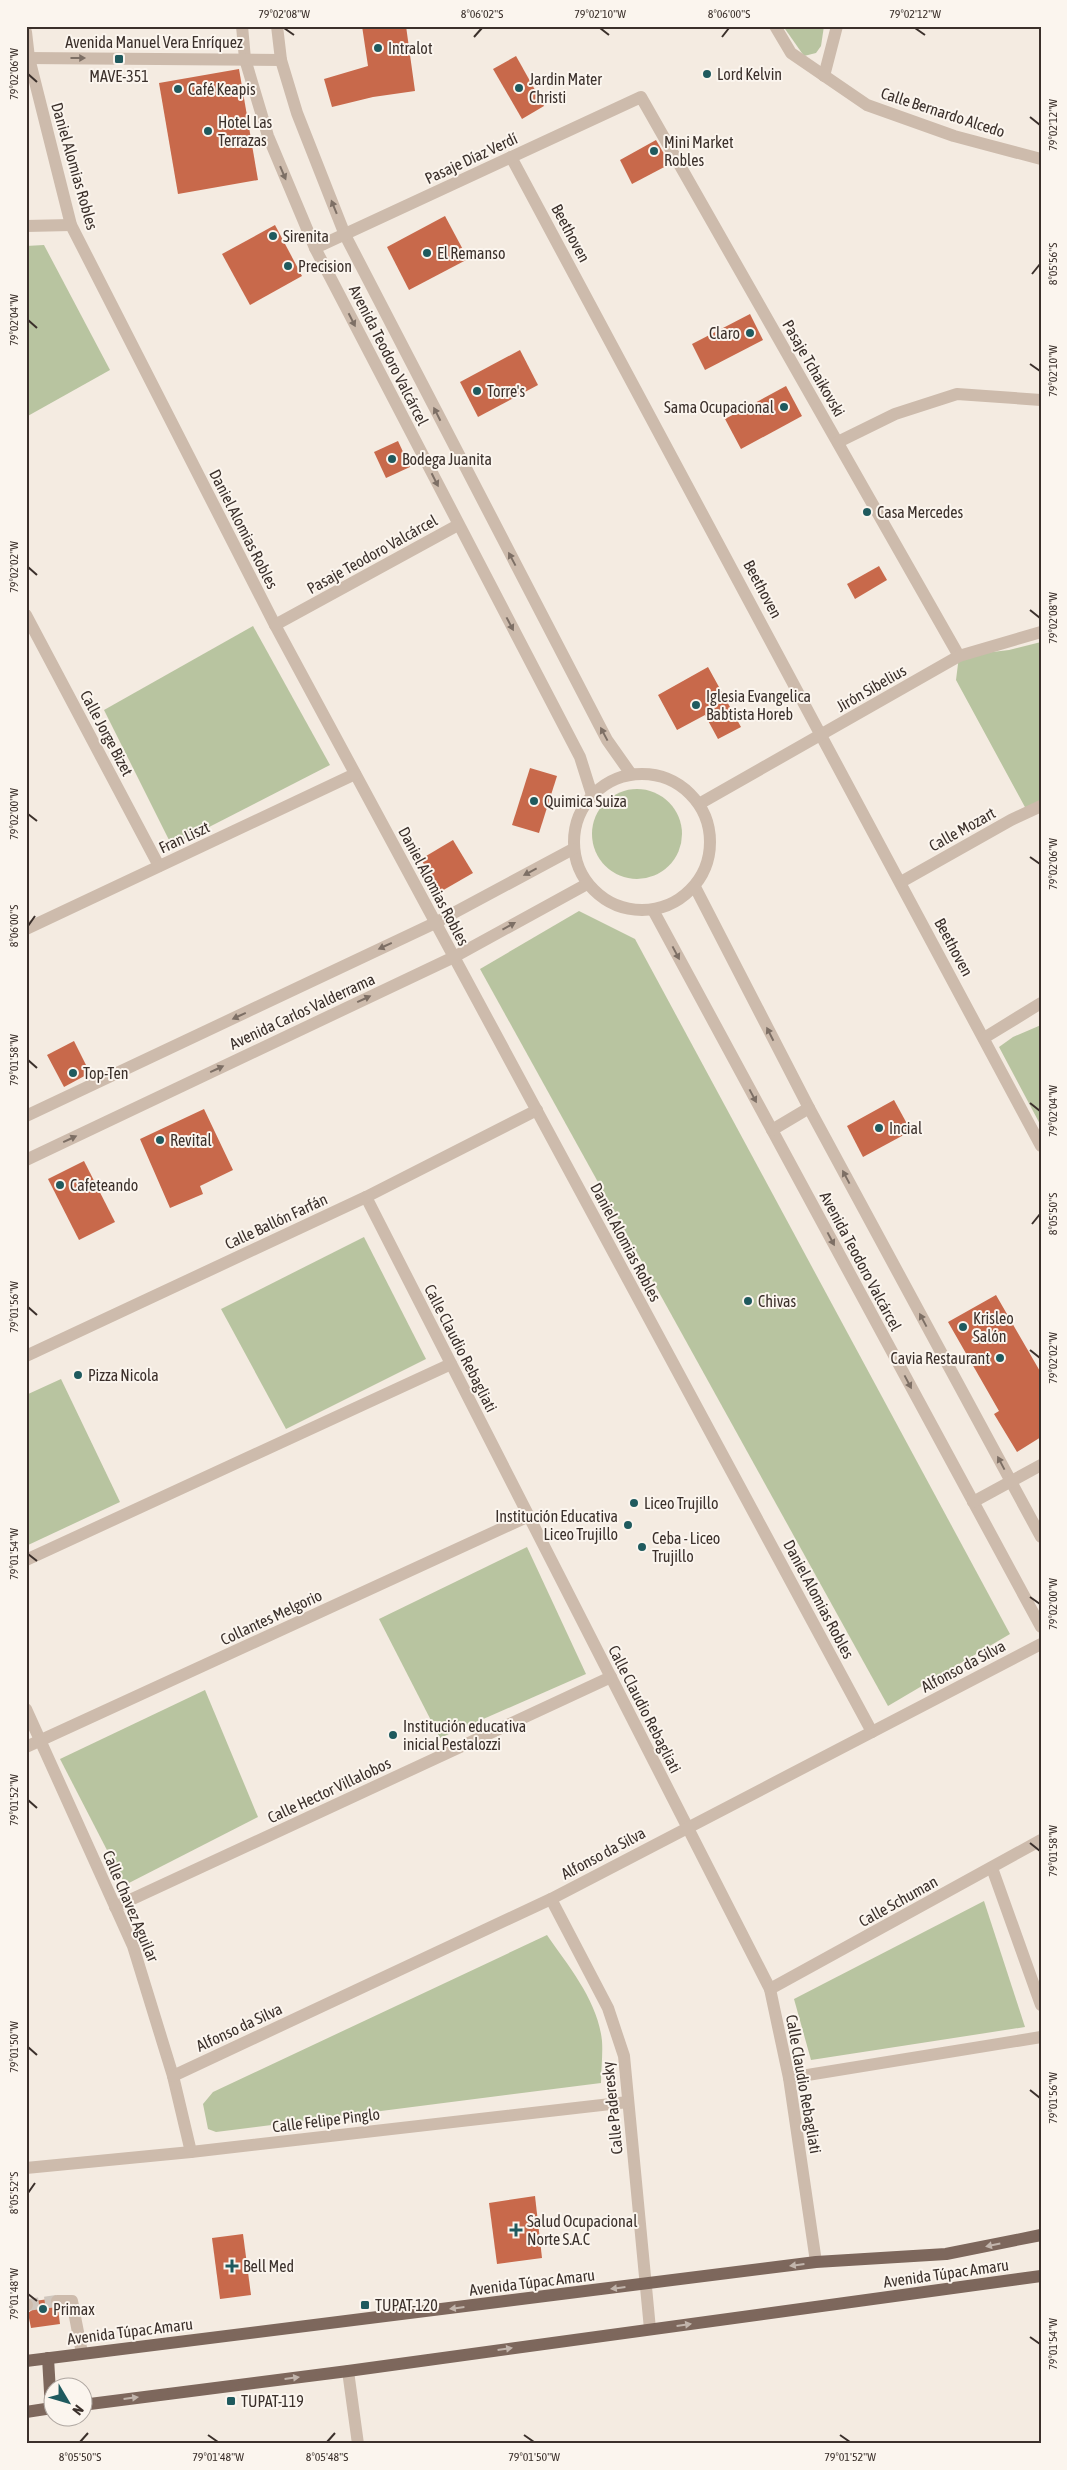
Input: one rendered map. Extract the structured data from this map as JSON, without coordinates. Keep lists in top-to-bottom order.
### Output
{
  "streets": {
    "main road": ["Avenida Túpac Amaru"],
    "street": [
      "Avenida Manuel Vera Enríquez",
      "Calle Bernardo Alcedo",
      "Pasaje Díaz Verdí",
      "Daniel Alomias Robles",
      "Beethoven",
      "Avenida Teodoro Valcárcel",
      "Pasaje Tchaikovski",
      "Pasaje Teodoro Valcárcel",
      "Jirón Sibelius",
      "Calle Jorge Bizet",
      "Calle Mozart",
      "Fran Liszt",
      "Avenida Carlos Valderrama",
      "Calle Ballón Farfán",
      "Calle Claudio Rebagliati",
      "Collantes Melgorio",
      "Alfonso da Silva",
      "Calle Hector Villalobos",
      "Calle Schuman",
      "Calle Chavez Aguilar",
      "Calle Paderesky",
      "Calle Felipe Pinglo"
    ]
  },
  "crossings": [
    ["Avenida Manuel Vera Enríquez", "Daniel Alomias Robles"],
    ["Avenida Manuel Vera Enríquez", "Avenida Teodoro Valcárcel"],
    ["Pasaje Díaz Verdí", "Beethoven"],
    ["Pasaje Díaz Verdí", "Avenida Teodoro Valcárcel"],
    ["Pasaje Díaz Verdí", "Pasaje Tchaikovski"],
    ["Daniel Alomias Robles", "Pasaje Teodoro Valcárcel"],
    ["Daniel Alomias Robles", "Fran Liszt"],
    ["Daniel Alomias Robles", "Avenida Carlos Valderrama"],
    ["Daniel Alomias Robles", "Calle Ballón Farfán"],
    ["Daniel Alomias Robles", "Alfonso da Silva"],
    ["Beethoven", "Jirón Sibelius"],
    ["Beethoven", "Calle Mozart"],
    ["Avenida Teodoro Valcárcel", "Pasaje Teodoro Valcárcel"],
    ["Avenida Teodoro Valcárcel", "Jirón Sibelius"],
    ["Avenida Teodoro Valcárcel", "Avenida Carlos Valderrama"],
    ["Pasaje Tchaikovski", "Jirón Sibelius"],
    ["Jirón Sibelius", "Avenida Carlos Valderrama"],
    ["Calle Jorge Bizet", "Fran Liszt"],
    ["Calle Ballón Farfán", "Calle Claudio Rebagliati"],
    ["Calle Claudio Rebagliati", "Collantes Melgorio"],
    ["Calle Claudio Rebagliati", "Alfonso da Silva"],
    ["Calle Claudio Rebagliati", "Calle Hector Villalobos"],
    ["Calle Claudio Rebagliati", "Calle Schuman"],
    ["Calle Claudio Rebagliati", "Avenida Túpac Amaru"],
    ["Collantes Melgorio", "Calle Chavez Aguilar"],
    ["Alfonso da Silva", "Calle Chavez Aguilar"],
    ["Alfonso da Silva", "Calle Paderesky"],
    ["Calle Hector Villalobos", "Calle Chavez Aguilar"],
    ["Calle Chavez Aguilar", "Calle Felipe Pinglo"],
    ["Calle Paderesky", "Calle Felipe Pinglo"],
    ["Calle Paderesky", "Avenida Túpac Amaru"]
  ],
  "one_way": ["Avenida Manuel Vera Enríquez"],
  "places": {
    "other": [
      "Intralot",
      "Lord Kelvin",
      "Jardin Mater Christi",
      "Café Keapis",
      "Hotel Las Terrazas",
      "Mini Market Robles",
      "Sirenita",
      "El Remanso",
      "Precision",
      "Claro",
      "Torre's",
      "Sama Ocupacional",
      "Bodega Juanita",
      "Casa Mercedes",
      "Iglesia Evangelica Babtista Horeb",
      "Quimica Suiza",
      "Top-Ten",
      "Incial",
      "Revital",
      "Cafeteando",
      "Chivas",
      "Krisleo Salón",
      "Cavia Restaurant",
      "Pizza Nicola",
      "Liceo Trujillo",
      "Institución Educativa Liceo Trujillo",
      "Ceba - Liceo Trujillo",
      "Institución educativa inicial Pestalozzi",
      "Primax"
    ],
    "transit": ["MAVE-351", "TUPAT-120", "TUPAT-119"],
    "health": ["Salud Ocupacional Norte S.A.C", "Bell Med"]
  },
  "north": "bottom right",
  "coordinates": [
    "79°02'08\"W",
    "8°06'02\"S",
    "79°02'10\"W",
    "8°06'00\"S",
    "79°02'12\"W",
    "79°02'06\"W",
    "8°05'56\"S",
    "79°02'04\"W",
    "79°02'02\"W",
    "79°02'00\"W",
    "79°01'58\"W",
    "8°05'50\"S",
    "79°01'56\"W",
    "79°01'54\"W",
    "79°01'52\"W",
    "79°01'50\"W",
    "8°05'52\"S",
    "79°01'48\"W",
    "8°05'48\"S"
  ]
}
